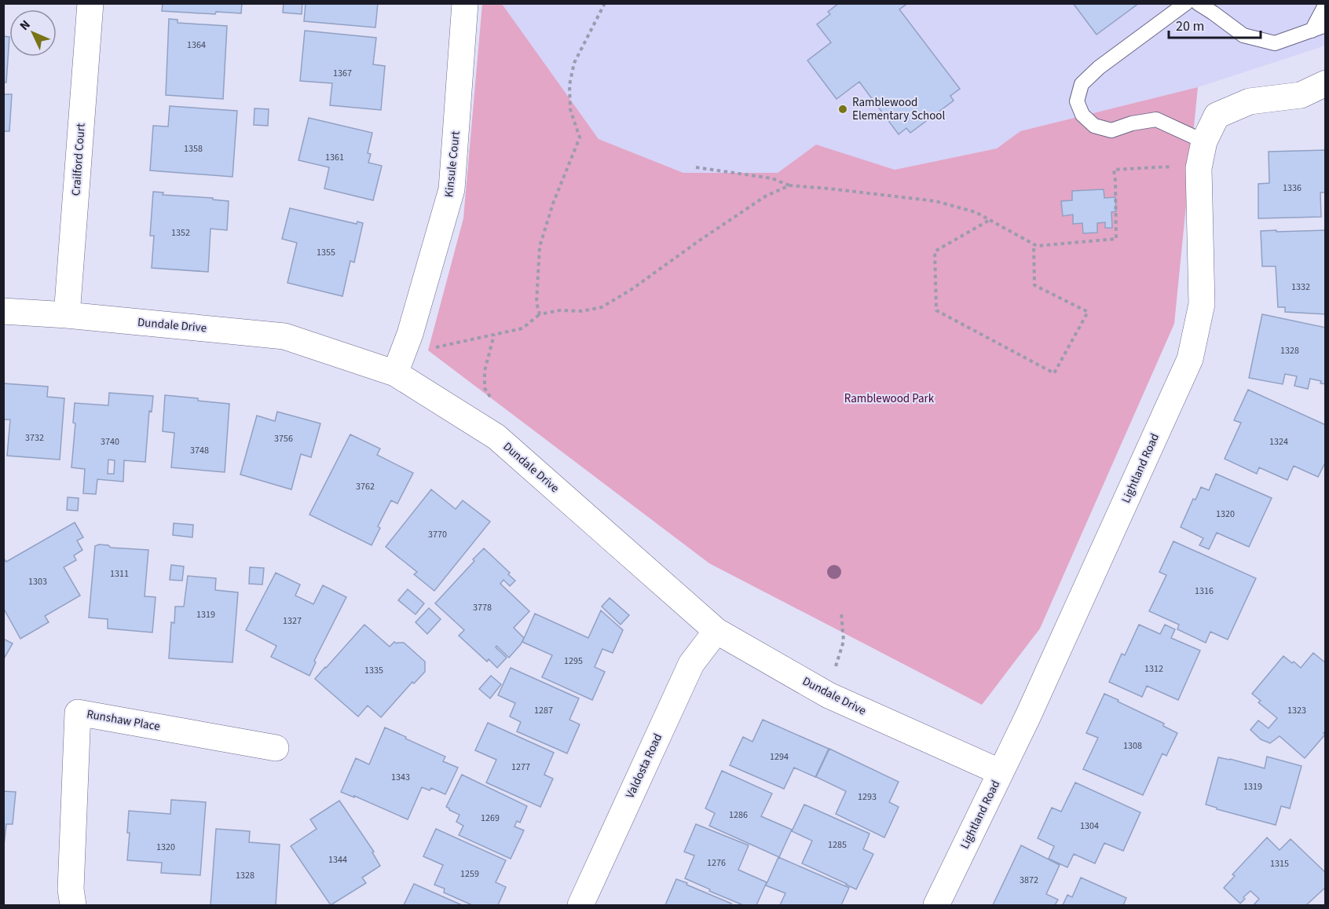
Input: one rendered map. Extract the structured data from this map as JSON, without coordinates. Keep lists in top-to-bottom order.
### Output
{
  "streets": {
    "street": [
      "Crailford Court",
      "Kinsule Court",
      "Dundale Drive",
      "Lightland Road",
      "Runshaw Place",
      "Valdosta Road"
    ]
  },
  "crossings": [
    ["Crailford Court", "Dundale Drive"],
    ["Kinsule Court", "Dundale Drive"],
    ["Dundale Drive", "Lightland Road"],
    ["Dundale Drive", "Valdosta Road"]
  ],
  "parks": ["Ramblewood Park"],
  "places": ["Ramblewood Elementary School"],
  "house_numbers": [
    "1364",
    "1367",
    "1358",
    "1361",
    "1336",
    "1352",
    "1355",
    "1332",
    "1328",
    "3732",
    "3756",
    "3740",
    "1324",
    "3748",
    "3762",
    "1320",
    "3770",
    "1311",
    "1303",
    "1316",
    "3778",
    "1319",
    "1327",
    "1295",
    "1312",
    "1335",
    "1287",
    "1323",
    "1308",
    "1294",
    "1277",
    "1343",
    "1319",
    "1293",
    "1286",
    "1269",
    "1304",
    "1285",
    "1320",
    "1344",
    "1276",
    "1315",
    "1259",
    "1328",
    "3872"
  ],
  "scale_bar": "20 m",
  "north": "top left"
}
